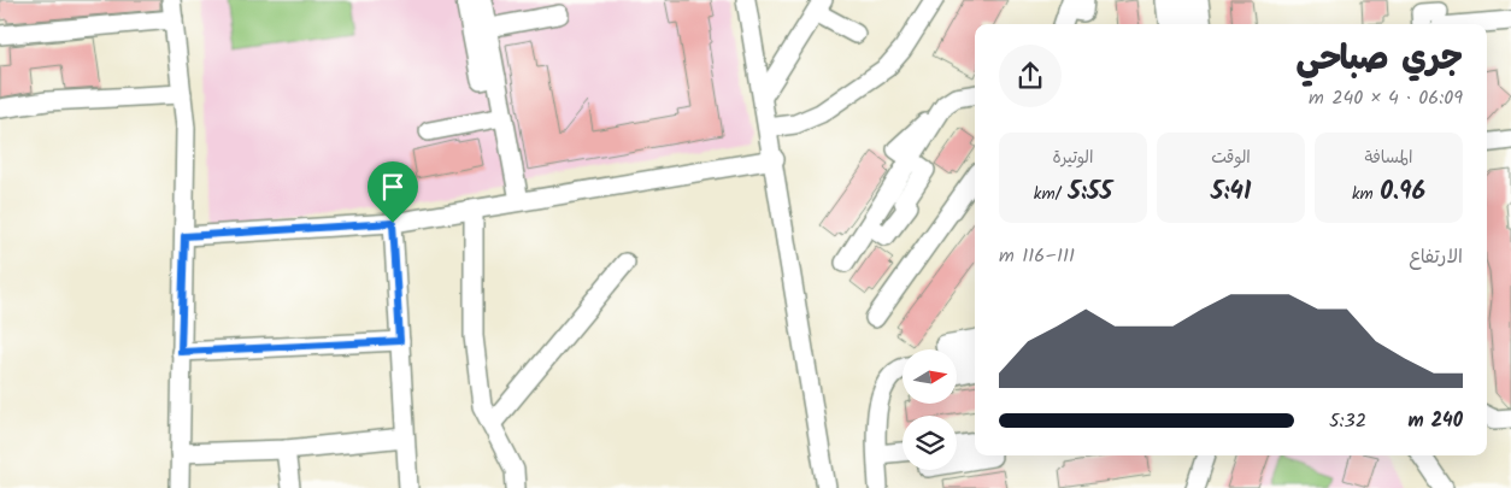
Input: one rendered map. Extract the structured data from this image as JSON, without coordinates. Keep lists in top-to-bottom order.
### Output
{
  "north": "right",
  "page": {
    "heading": ["جري صباحي", "06:09 · 4 × 240 m"],
    "stats": [
      ["المسافة", "0.96 km"],
      ["الوقت", "5:41"],
      ["الوتيرة", "5:55 /km"]
    ],
    "chart": ["الارتفاع", "111–116 m"],
    "list": [
      {
        "name": "240 m",
        "note": "5:32"
      }
    ]
  }
}
